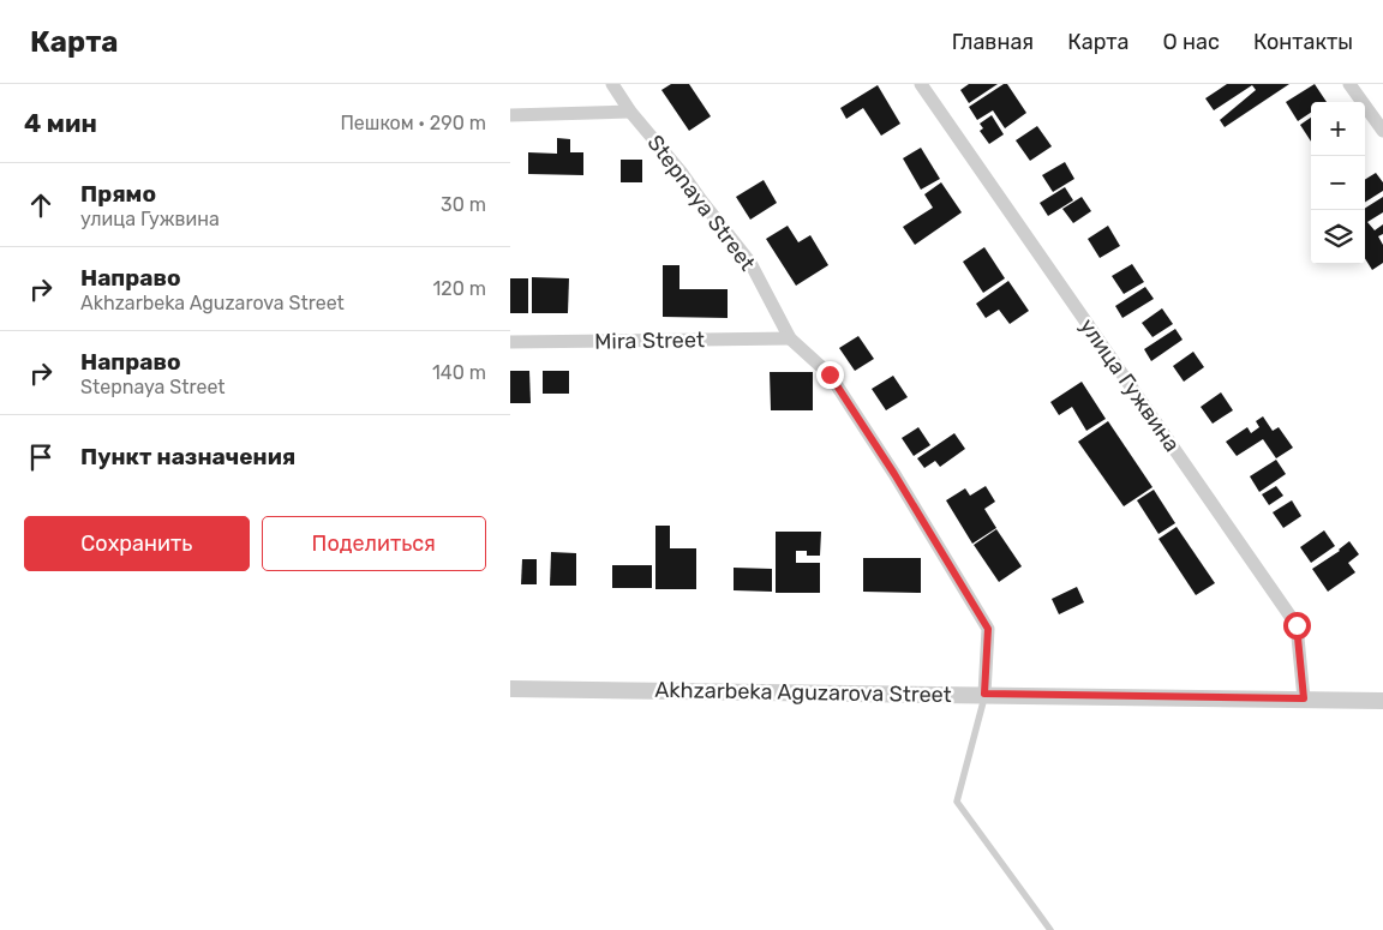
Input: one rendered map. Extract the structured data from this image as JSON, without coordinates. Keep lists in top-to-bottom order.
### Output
{
  "streets": {
    "street": [
      "Stepnaya Street",
      "Mira Street",
      "улица Гужвина",
      "Akhzarbeka Aguzarova Street"
    ]
  },
  "crossings": [
    ["Stepnaya Street", "Mira Street"],
    ["Stepnaya Street", "Akhzarbeka Aguzarova Street"],
    ["улица Гужвина", "Akhzarbeka Aguzarova Street"]
  ],
  "page": {
    "header": "Карта",
    "nav": [
      "Главная",
      "Карта",
      "О нас",
      "Контакты"
    ],
    "heading": ["4 мин", "Пешком · 290 m"],
    "map_buttons": ["+", "−"],
    "list": [
      ["Прямо", "улица Гужвина", "30 m"],
      ["Направо", "Akhzarbeka Aguzarova Street", "120 m"],
      ["Направо", "Stepnaya Street", "140 m"],
      "Пункт назначения"
    ],
    "buttons": ["Сохранить", "Поделиться"]
  }
}
